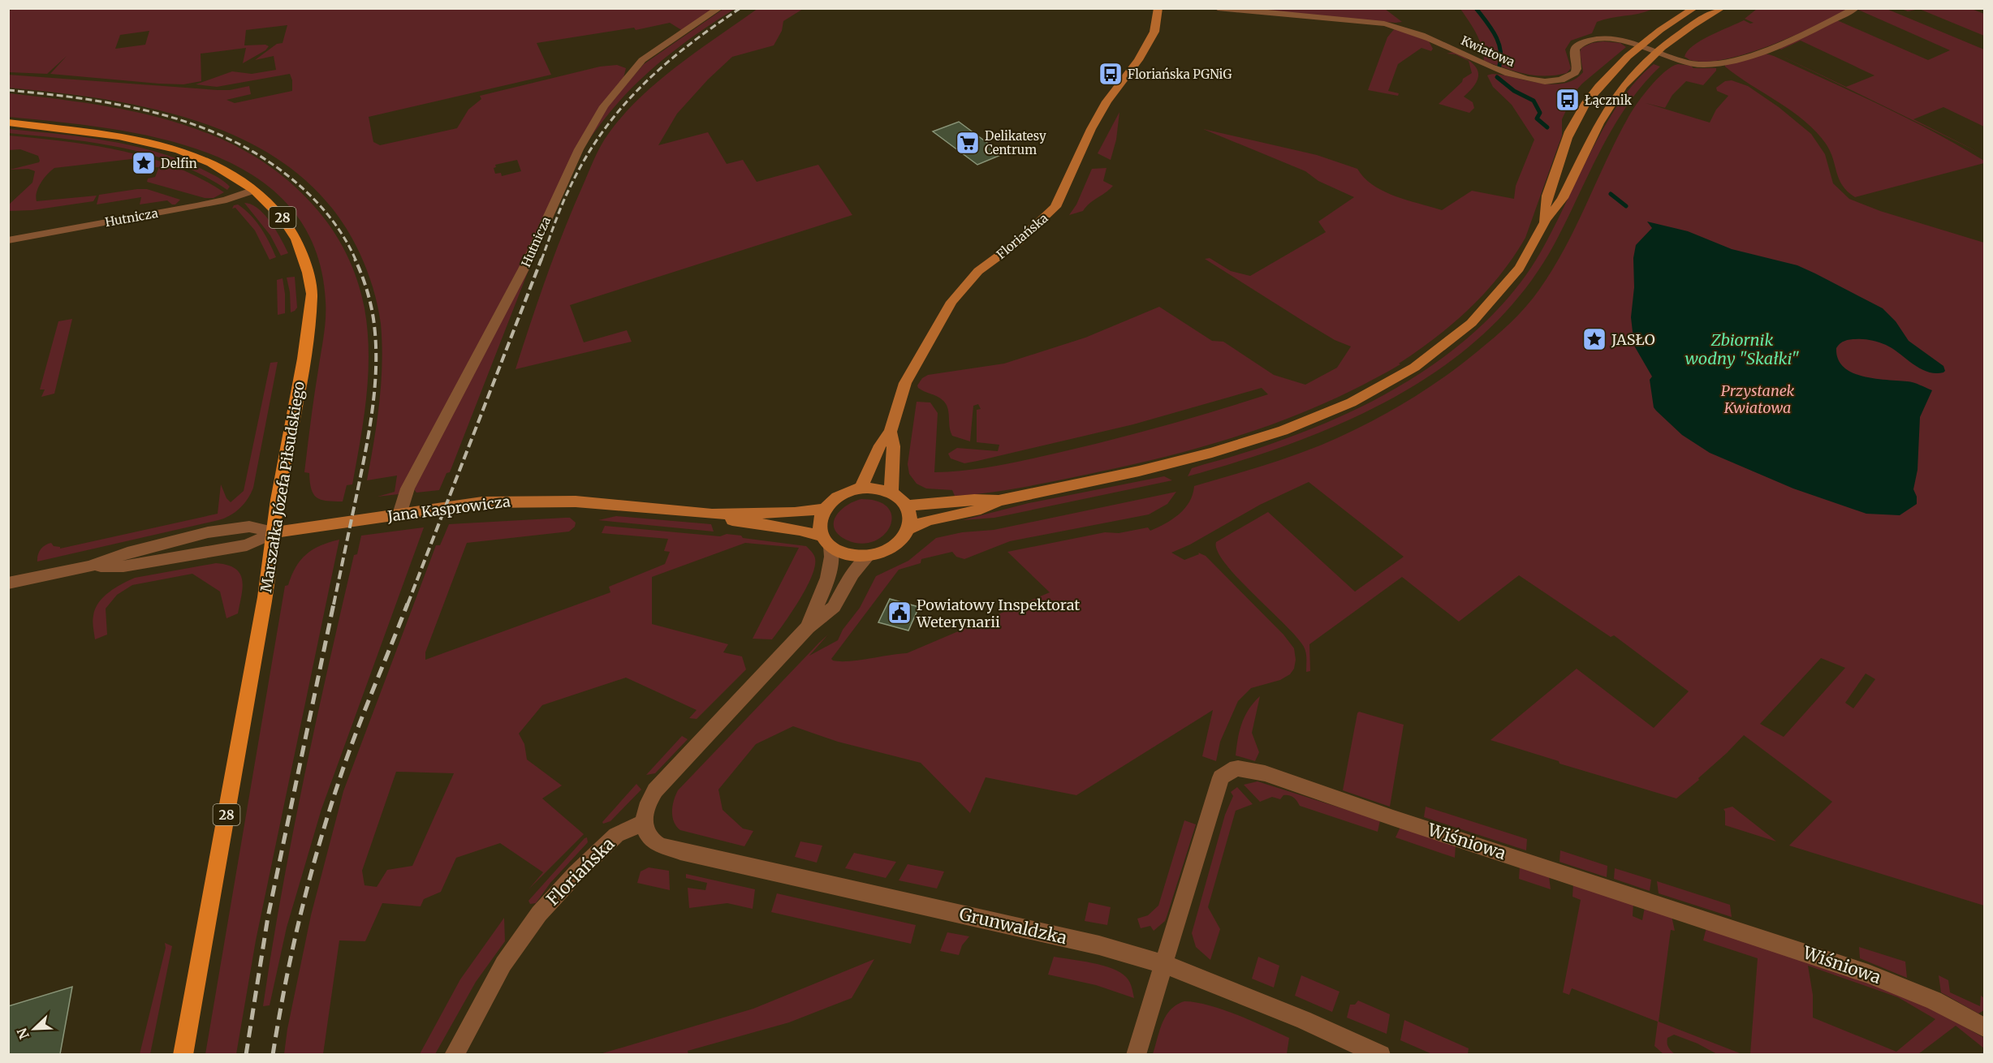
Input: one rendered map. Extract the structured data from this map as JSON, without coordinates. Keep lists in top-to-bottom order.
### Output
{
  "streets": {
    "main road": [
      "28",
      "Floriańska",
      "Marszałka Józefa Piłsudskiego",
      "Jana Kasprowicza"
    ],
    "street": [
      "Kwiatowa",
      "Hutnicza",
      "Wiśniowa",
      "Grunwaldzka"
    ]
  },
  "crossings": [
    ["Hutnicza", "Marszałka Józefa Piłsudskiego"],
    ["Hutnicza", "Jana Kasprowicza"],
    ["Floriańska", "Jana Kasprowicza"],
    ["Floriańska", "Grunwaldzka"],
    ["Marszałka Józefa Piłsudskiego", "Jana Kasprowicza"],
    ["Wiśniowa", "Grunwaldzka"]
  ],
  "water": ["Zbiornik wodny \"Skałki\""],
  "parks": ["Przystanek Kwiatowa"],
  "places": {
    "bus stop": ["Floriańska PGNiG", "Łącznik"],
    "supermarket": ["Delikatesy Centrum"],
    "place": ["Delfin", "JASŁO"],
    "public building": ["Powiatowy Inspektorat Weterynarii"]
  },
  "north": "bottom left"
}
